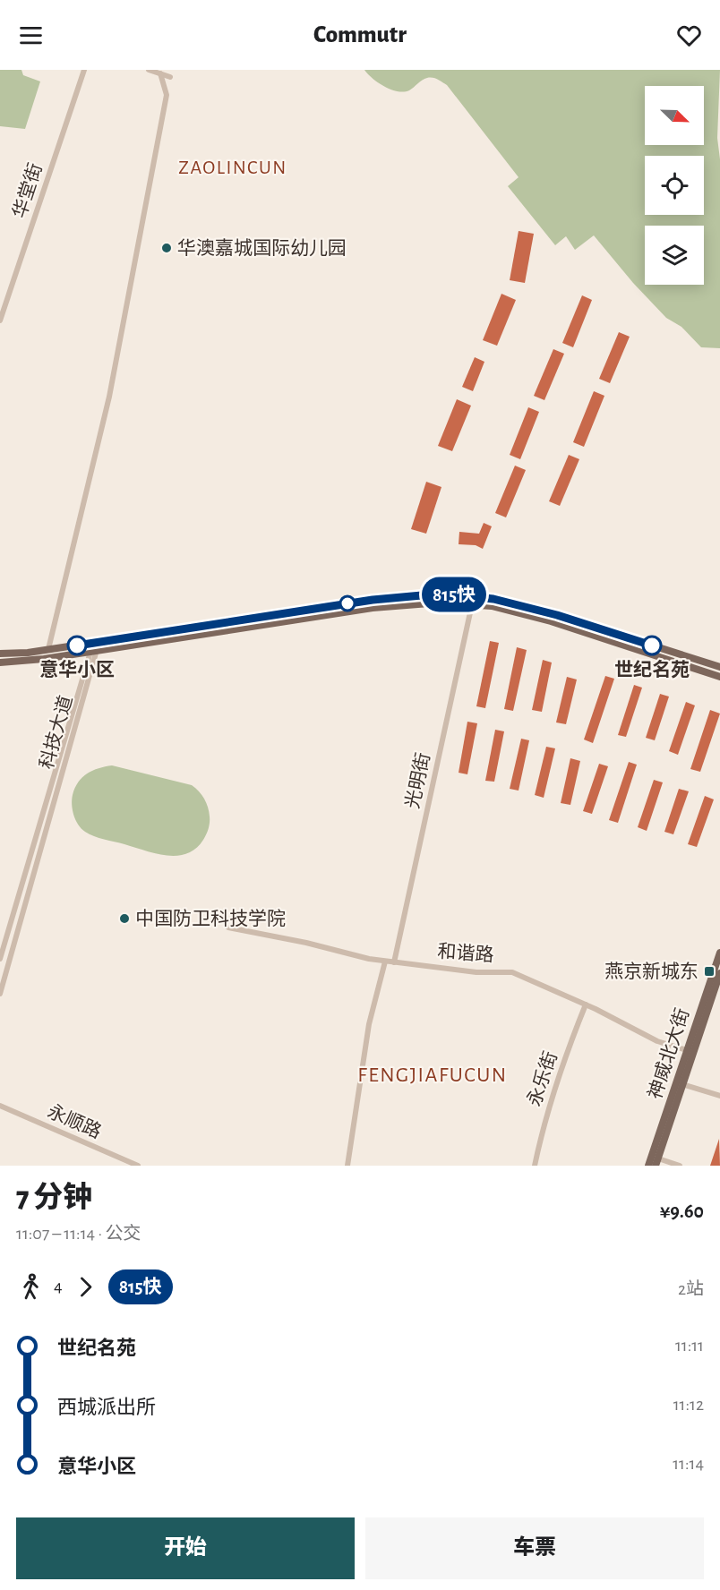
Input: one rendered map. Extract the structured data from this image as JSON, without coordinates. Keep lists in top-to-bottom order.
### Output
{
  "streets": {
    "main road": ["神威北大街"],
    "street": [
      "华堂街",
      "科技大道",
      "光明街",
      "和谐路",
      "永乐街",
      "永顺路"
    ]
  },
  "crossings": [
    ["光明街", "和谐路"],
    ["和谐路", "神威北大街"],
    ["和谐路", "永乐街"]
  ],
  "districts": ["ZAOLINCUN", "FENGJIAFUCUN"],
  "places": {
    "other": [
      "华澳嘉城国际幼儿园",
      "意华小区",
      "世纪名苑",
      "中国防卫科技学院"
    ],
    "transit": ["燕京新城东"]
  },
  "lines": ["bus line 815快"],
  "north": "bottom right",
  "page": {
    "header": "Commutr",
    "on_map": "815快",
    "heading": ["7 分钟", "11:07 – 11:14 · 公交", "¥9.60"],
    "legs": ["4", "815快", "2站"],
    "list": [
      {
        "name": "世纪名苑",
        "value": "11:11"
      },
      {
        "name": "西城派出所",
        "value": "11:12"
      },
      {
        "name": "意华小区",
        "value": "11:14"
      }
    ],
    "buttons": ["开始", "车票"]
  }
}
